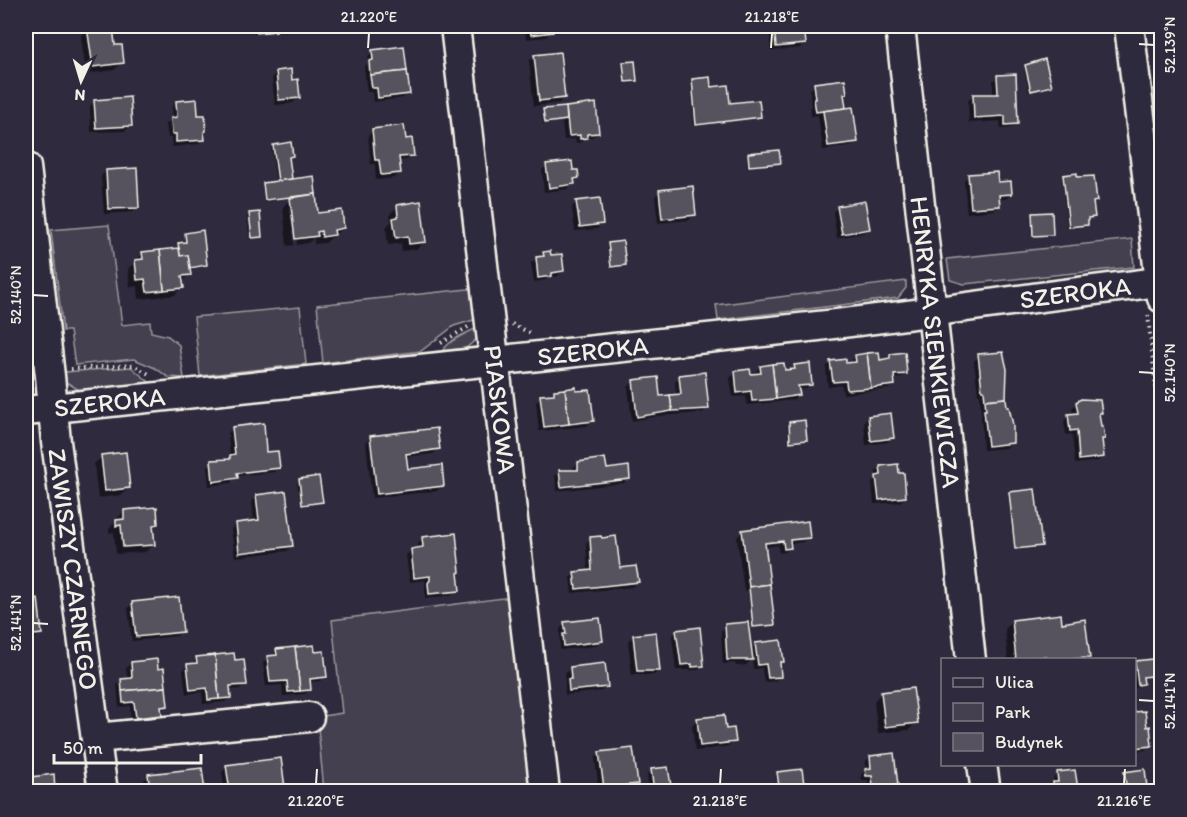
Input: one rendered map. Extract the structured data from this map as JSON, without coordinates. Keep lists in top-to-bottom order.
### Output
{
  "streets": {
    "street": [
      "SZEROKA",
      "HENRYKA SIENKIEWICZA",
      "PIASKOWA",
      "ZAWISZY CZARNEGO"
    ]
  },
  "crossings": [
    ["SZEROKA", "HENRYKA SIENKIEWICZA"],
    ["SZEROKA", "PIASKOWA"],
    ["SZEROKA", "ZAWISZY CZARNEGO"]
  ],
  "legend": ["Ulica", "Park", "Budynek"],
  "scale_bar": "50 m",
  "north": "bottom",
  "coordinates": [
    "21.220°E",
    "21.218°E",
    "52.139°N",
    "52.140°N",
    "52.141°N",
    "21.216°E"
  ]
}
